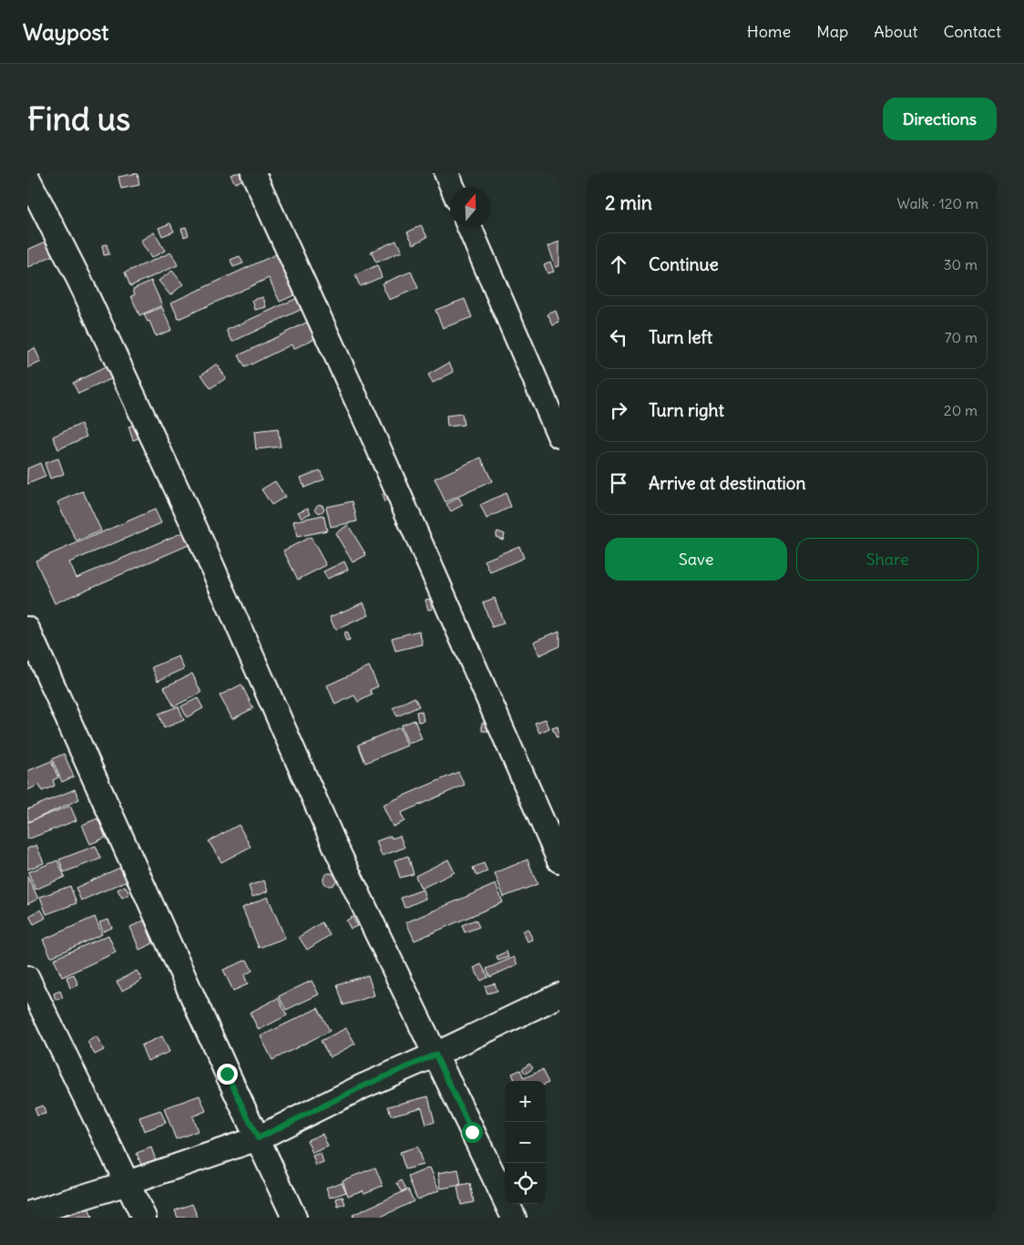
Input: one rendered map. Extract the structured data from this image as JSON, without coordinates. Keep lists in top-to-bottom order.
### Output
{
  "north": "top",
  "page": {
    "header": "Waypost",
    "nav": [
      "Home",
      "Map",
      "About",
      "Contact"
    ],
    "buttons": [
      "Directions",
      ["Save", "Share"]
    ],
    "title": "Find us",
    "heading": ["2 min", "Walk · 120 m"],
    "list": [
      ["Continue", "30 m"],
      ["Turn left", "70 m"],
      ["Turn right", "20 m"],
      "Arrive at destination"
    ],
    "map_buttons": ["+", "−"]
  }
}
